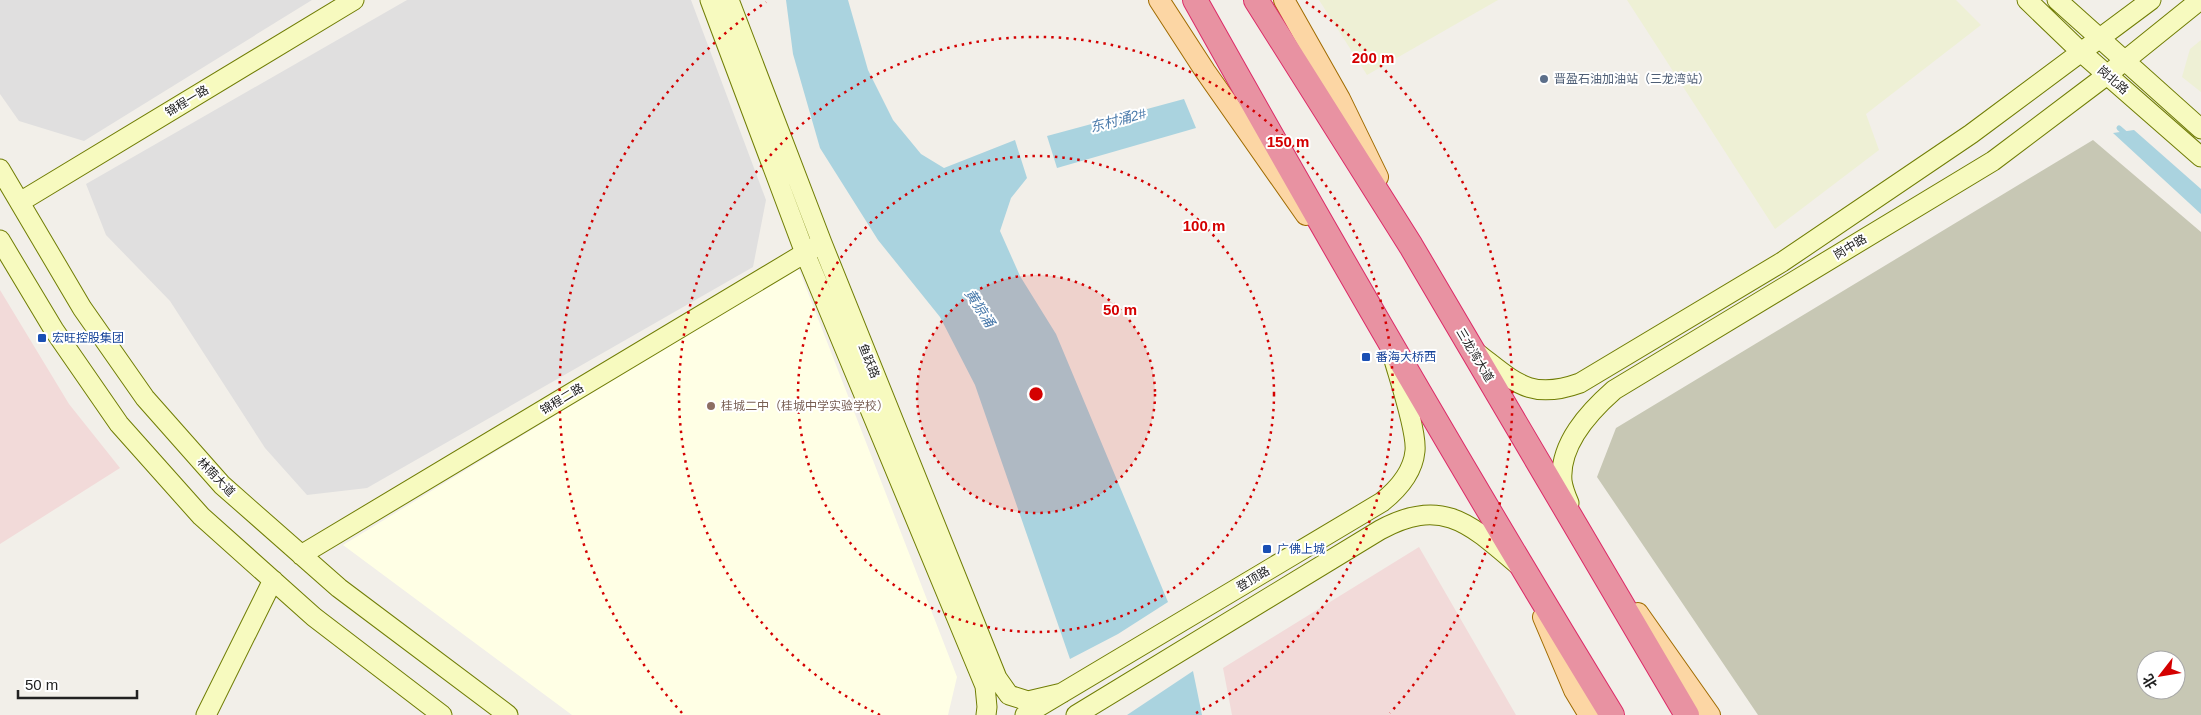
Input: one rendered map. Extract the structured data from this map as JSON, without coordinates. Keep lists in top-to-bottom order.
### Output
{
  "streets": {
    "highway": ["三龙湾大道"],
    "street": [
      "岗北路",
      "锦程一路",
      "岗中路",
      "鱼跃路",
      "锦程二路",
      "林荫大道",
      "登顶路"
    ]
  },
  "crossings": [
    ["岗北路", "岗中路"],
    ["锦程一路", "林荫大道"],
    ["岗中路", "三龙湾大道"],
    ["鱼跃路", "锦程二路"],
    ["鱼跃路", "登顶路"],
    ["锦程二路", "林荫大道"]
  ],
  "water": ["东村涌2#", "黄猄涌"],
  "places": {
    "other": ["晋盈石油加油站（三龙湾站）", "桂城二中（桂城中学实验学校）"],
    "transit": ["宏旺控股集团", "番海大桥西", "广佛上城"]
  },
  "scale_bar": "50 m",
  "north": "bottom left",
  "rings": [
    "200 m",
    "150 m",
    "100 m",
    "50 m"
  ]
}
